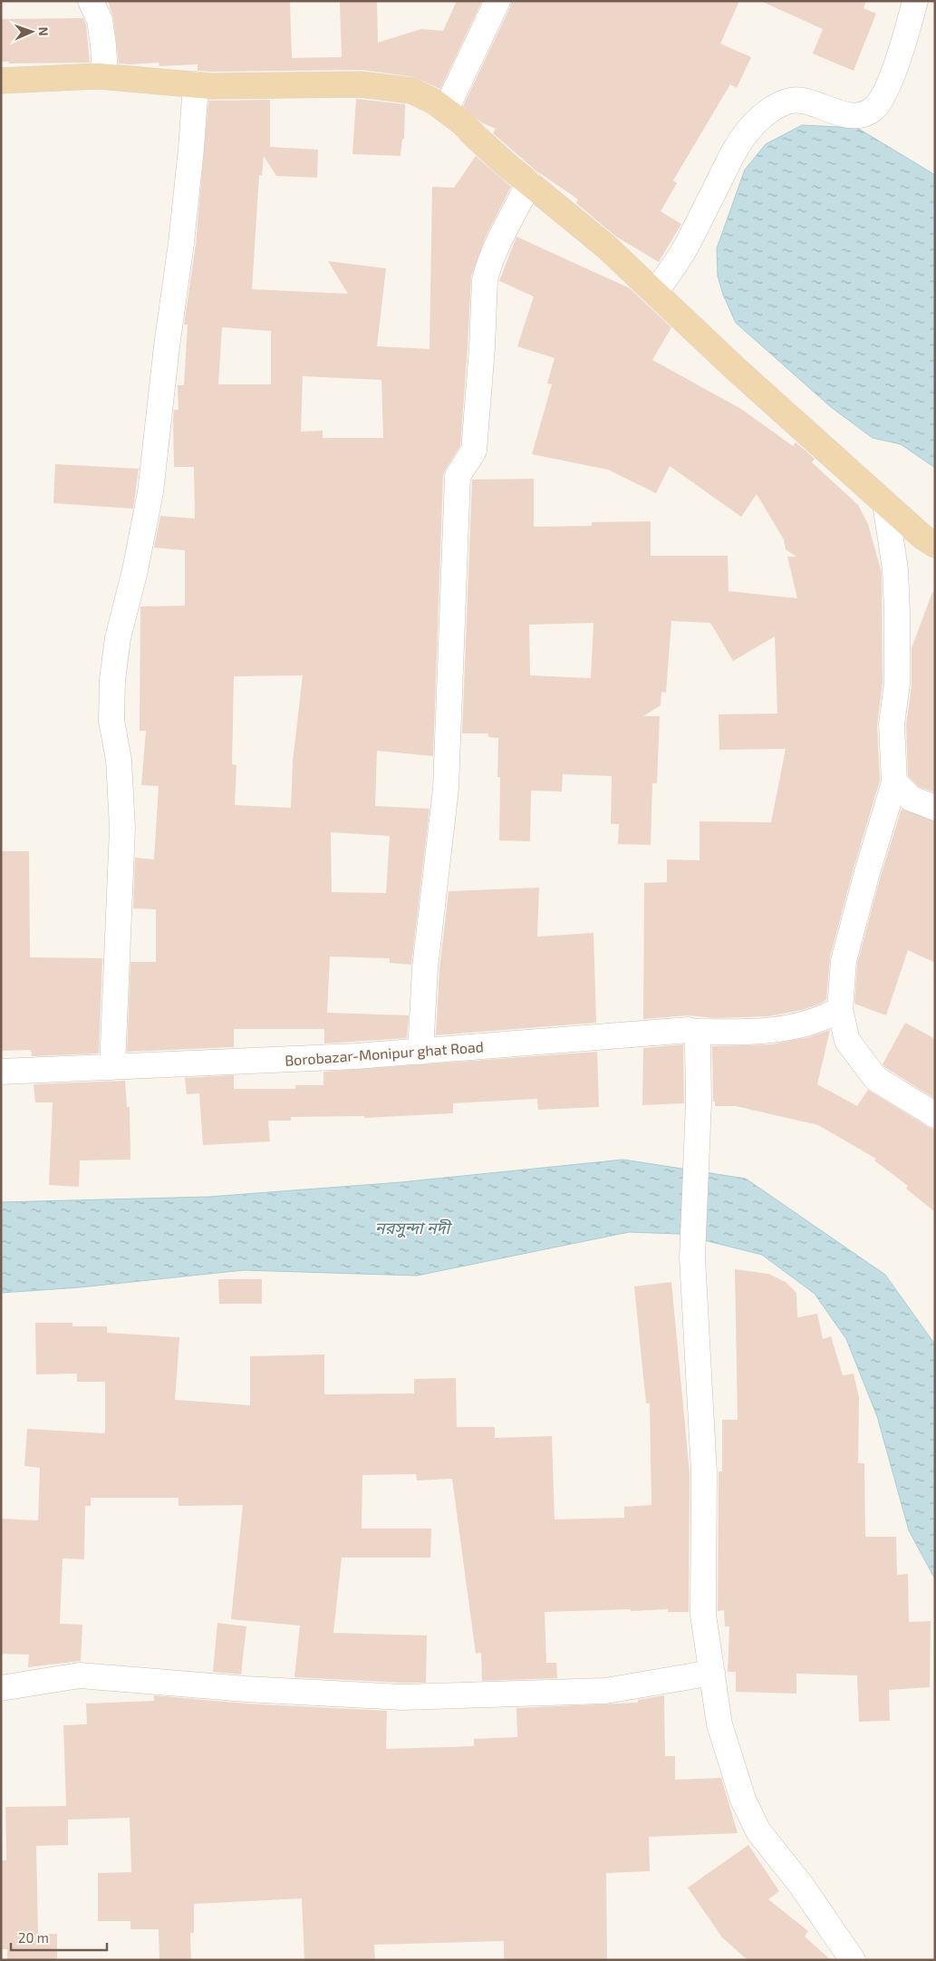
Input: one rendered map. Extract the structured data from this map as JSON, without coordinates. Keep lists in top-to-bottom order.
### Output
{
  "streets": {
    "street": ["Borobazar-Monipur ghat Road"]
  },
  "water": ["নরসুন্দা নদী"],
  "scale_bar": "20 m",
  "north": "right"
}
